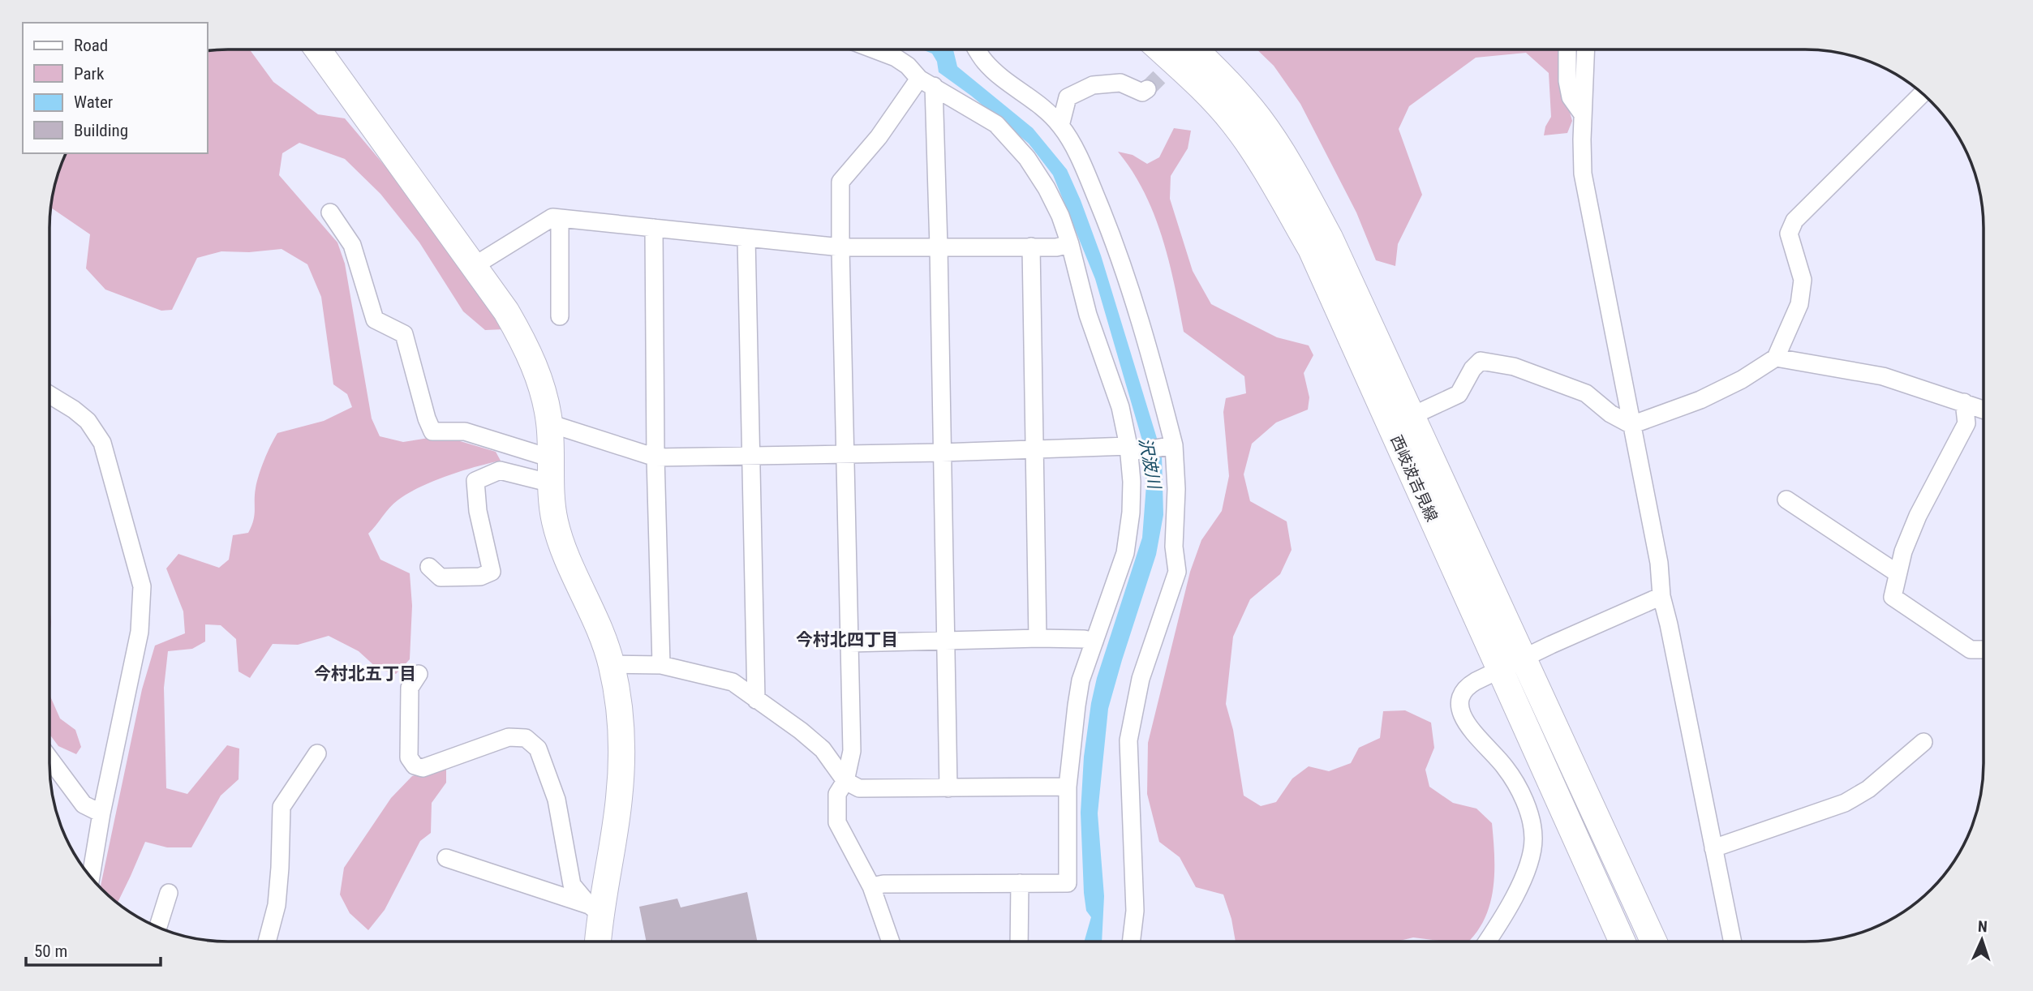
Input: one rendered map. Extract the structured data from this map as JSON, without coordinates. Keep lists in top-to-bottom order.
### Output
{
  "streets": {
    "main road": ["西岐波吉見線"]
  },
  "districts": ["今村北四丁目", "今村北五丁目"],
  "water": ["沢波川"],
  "legend": [
    "Road",
    "Park",
    "Water",
    "Building"
  ],
  "scale_bar": "50 m",
  "north": "top"
}
